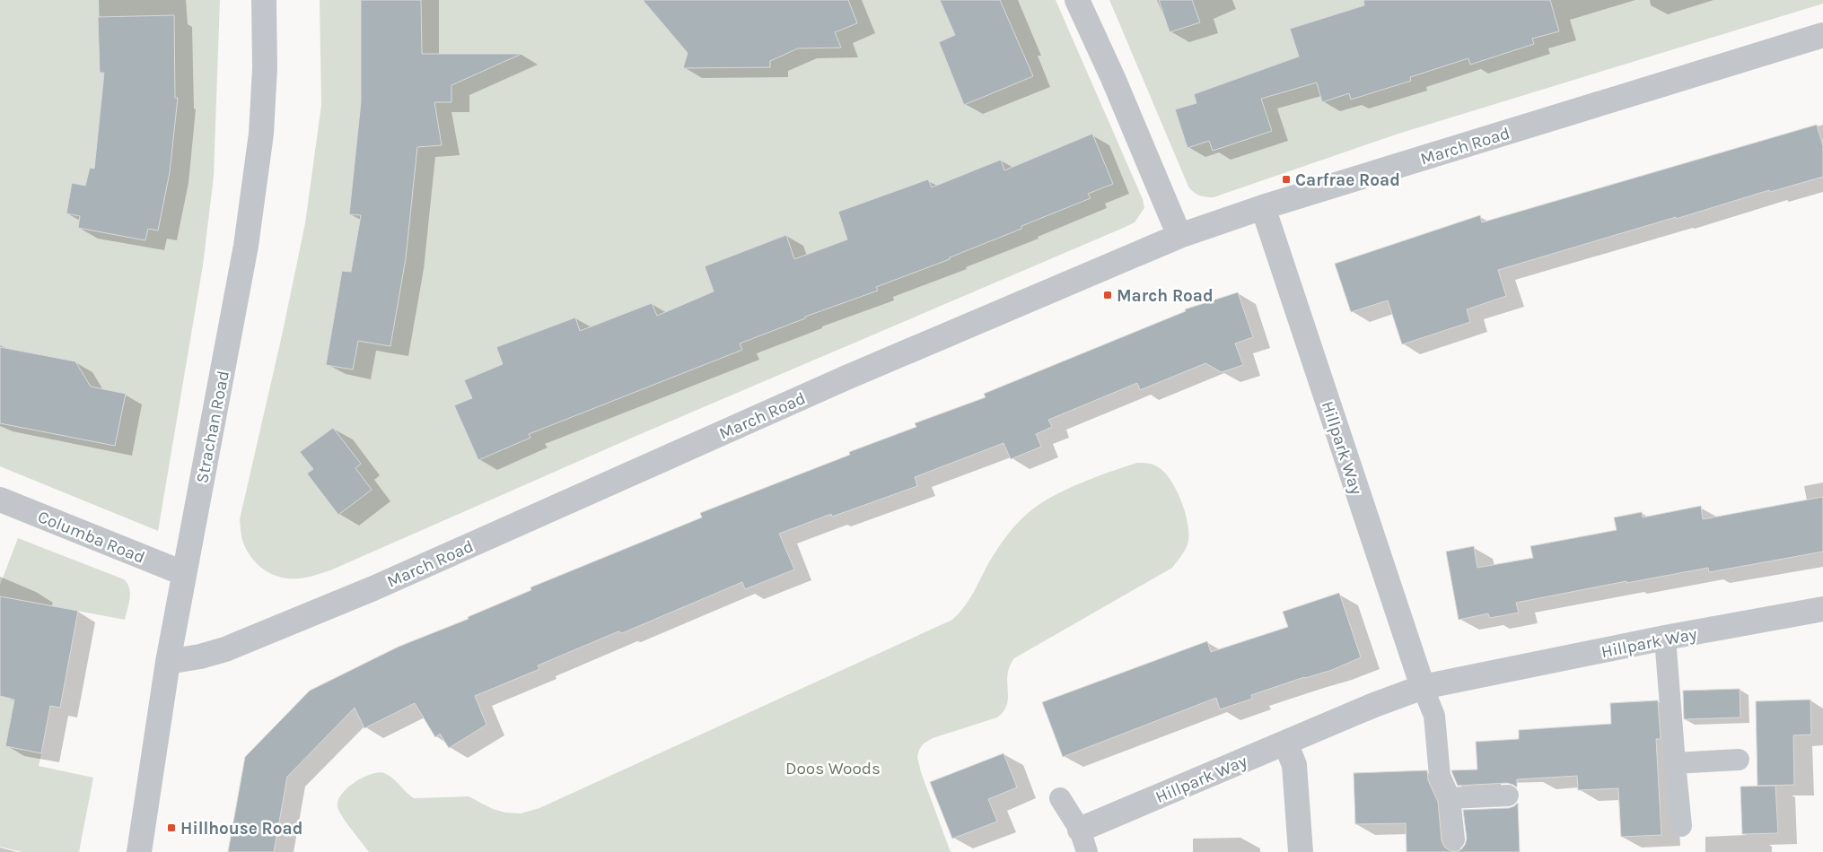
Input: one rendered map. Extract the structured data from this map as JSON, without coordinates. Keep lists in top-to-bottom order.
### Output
{
  "streets": {
    "street": [
      "March Road",
      "Strachan Road",
      "Hillpark Way",
      "Columba Road"
    ]
  },
  "crossings": [
    ["March Road", "Strachan Road"],
    ["March Road", "Hillpark Way"],
    ["Strachan Road", "Columba Road"]
  ],
  "parks": ["Doos Woods"],
  "places": {
    "transit": ["Carfrae Road", "March Road", "Hillhouse Road"]
  }
}
